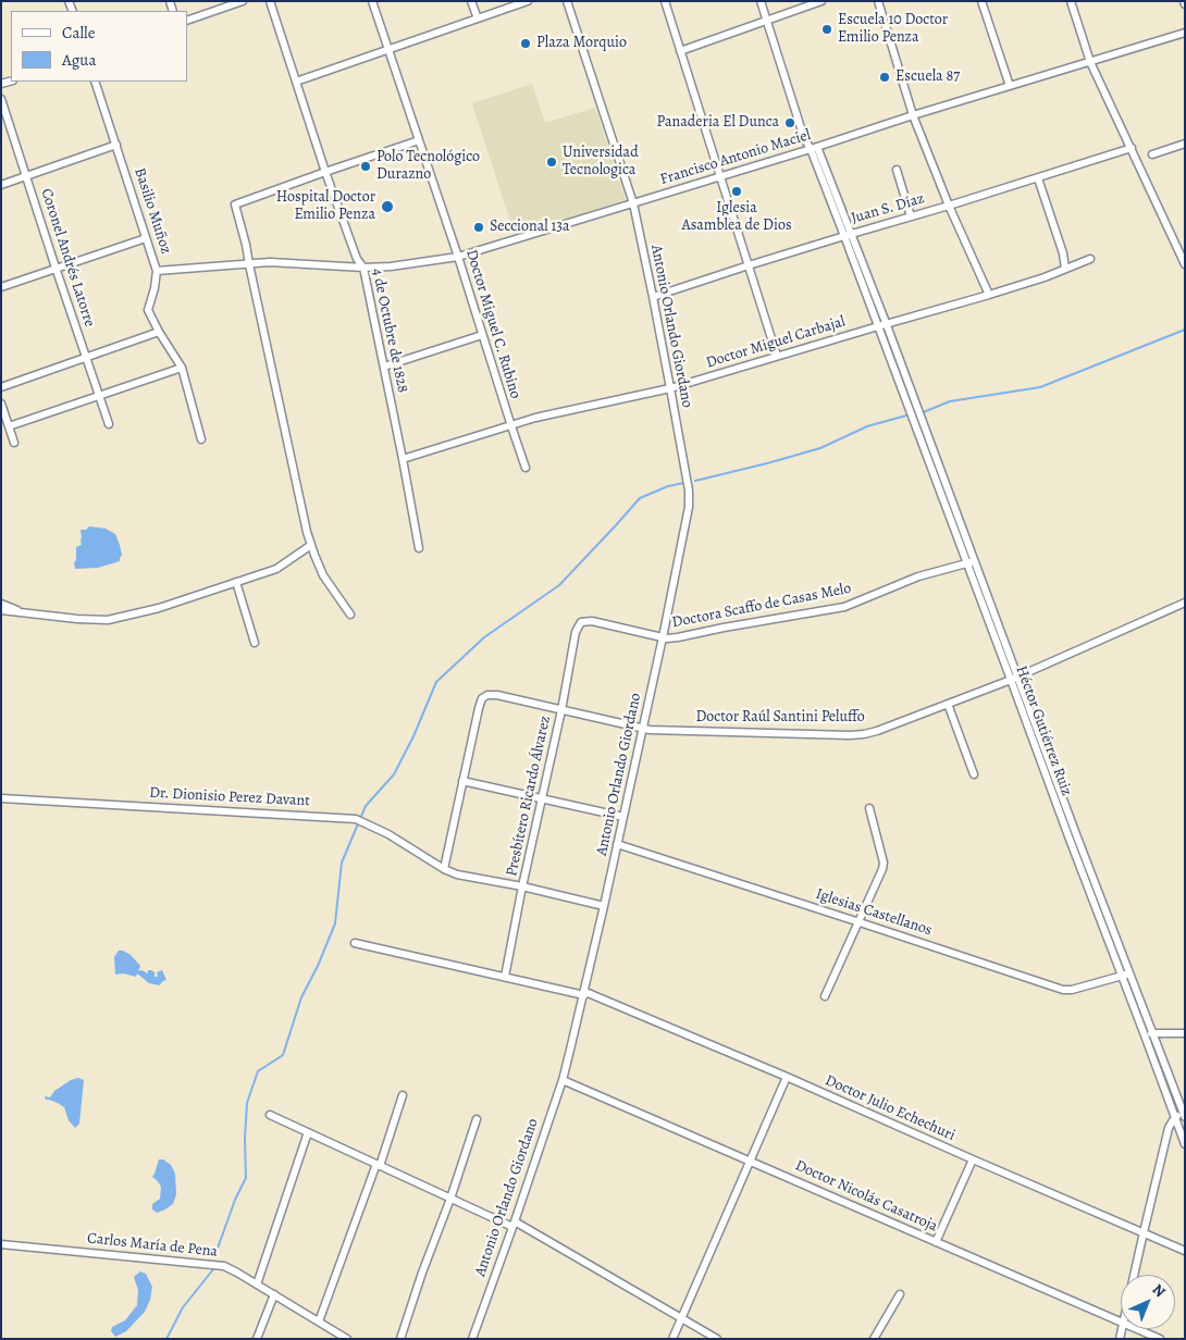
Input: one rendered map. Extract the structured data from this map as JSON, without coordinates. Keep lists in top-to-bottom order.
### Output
{
  "streets": {
    "street": [
      "Francisco Antonio Maciel",
      "Juan S. Díaz",
      "Basilio Muñoz",
      "Coronel Andrés Latorre",
      "Doctor Miguel C. Rubino",
      "Antonio Orlando Giordano",
      "4 de Octubre de 1828",
      "Doctor Miguel Carbajal",
      "Doctora Scaffo de Casas Melo",
      "Doctor Raúl Santini Peluffo",
      "Héctor Gutiérrez Ruiz",
      "Presbítero Ricardo Álvarez",
      "Dr. Dionisio Perez Davant",
      "Iglesias Castellanos",
      "Doctor Julio Echechuri",
      "Doctor Nicolás Casatroja",
      "Carlos María de Pena"
    ]
  },
  "crossings": [
    ["Francisco Antonio Maciel", "Basilio Muñoz"],
    ["Francisco Antonio Maciel", "Doctor Miguel C. Rubino"],
    ["Francisco Antonio Maciel", "Antonio Orlando Giordano"],
    ["Francisco Antonio Maciel", "4 de Octubre de 1828"],
    ["Francisco Antonio Maciel", "Héctor Gutiérrez Ruiz"],
    ["Juan S. Díaz", "Antonio Orlando Giordano"],
    ["Juan S. Díaz", "Héctor Gutiérrez Ruiz"],
    ["Doctor Miguel C. Rubino", "Doctor Miguel Carbajal"],
    ["Antonio Orlando Giordano", "Doctor Miguel Carbajal"],
    ["Antonio Orlando Giordano", "Doctora Scaffo de Casas Melo"],
    ["Antonio Orlando Giordano", "Doctor Raúl Santini Peluffo"],
    ["Antonio Orlando Giordano", "Dr. Dionisio Perez Davant"],
    ["Antonio Orlando Giordano", "Iglesias Castellanos"],
    ["Antonio Orlando Giordano", "Doctor Julio Echechuri"],
    ["Antonio Orlando Giordano", "Doctor Nicolás Casatroja"],
    ["4 de Octubre de 1828", "Doctor Miguel Carbajal"],
    ["Doctor Miguel Carbajal", "Héctor Gutiérrez Ruiz"],
    ["Doctora Scaffo de Casas Melo", "Héctor Gutiérrez Ruiz"],
    ["Doctora Scaffo de Casas Melo", "Presbítero Ricardo Álvarez"],
    ["Doctor Raúl Santini Peluffo", "Héctor Gutiérrez Ruiz"],
    ["Doctor Raúl Santini Peluffo", "Presbítero Ricardo Álvarez"],
    ["Héctor Gutiérrez Ruiz", "Iglesias Castellanos"],
    ["Presbítero Ricardo Álvarez", "Dr. Dionisio Perez Davant"],
    ["Presbítero Ricardo Álvarez", "Doctor Julio Echechuri"]
  ],
  "places": [
    "Escuela 10 Doctor Emilio Penza",
    "Plaza Morquio",
    "Escuela 87",
    "Panaderia El Dunca",
    "Universidad Tecnologica",
    "Polo Tecnológico Durazno",
    "Iglesia Asamblea de Dios",
    "Hospital Doctor Emilio Penza",
    "Seccional 13a"
  ],
  "legend": ["Calle", "Agua"],
  "north": "top right"
}
